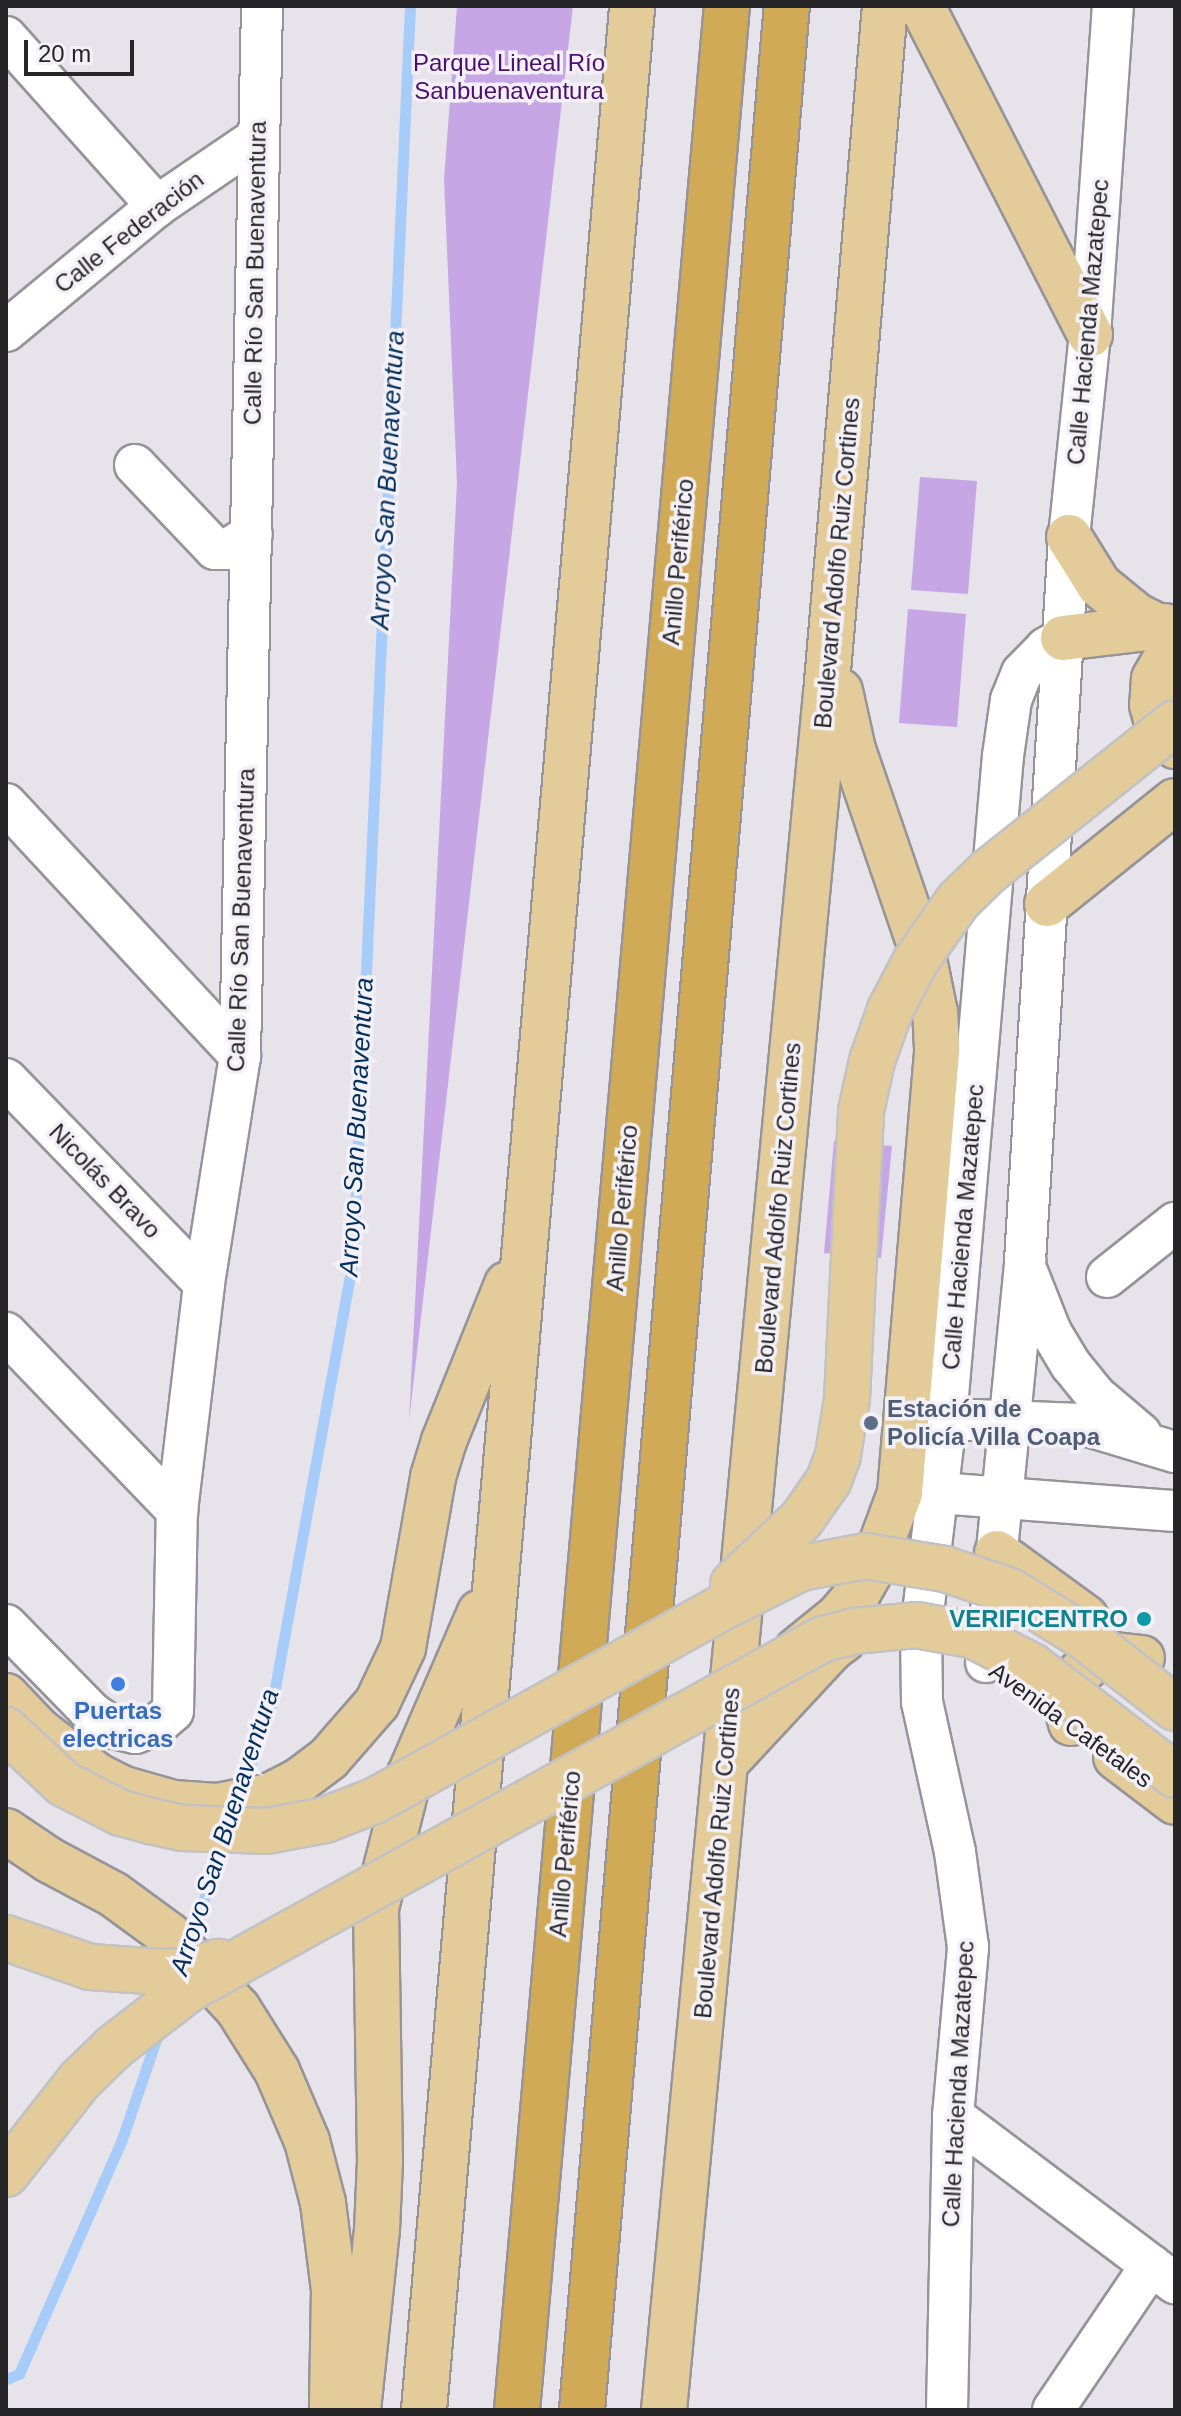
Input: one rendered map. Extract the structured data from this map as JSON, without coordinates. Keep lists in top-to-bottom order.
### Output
{
  "streets": {
    "highway": ["Anillo Periférico"],
    "main road": ["Boulevard Adolfo Ruiz Cortines", "Avenida Cafetales"],
    "street": [
      "Calle Federación",
      "Calle Río San Buenaventura",
      "Calle Hacienda Mazatepec",
      "Nicolás Bravo"
    ]
  },
  "crossings": [
    ["Calle Federación", "Calle Río San Buenaventura"],
    ["Calle Río San Buenaventura", "Nicolás Bravo"],
    ["Calle Hacienda Mazatepec", "Avenida Cafetales"]
  ],
  "water": ["Arroyo San Buenaventura"],
  "parks": ["Parque Lineal Río Sanbuenaventura"],
  "places": ["Estación de Policía Villa Coapa", "VERIFICENTRO", "Puertas electricas"],
  "scale_bar": "20 m"
}
